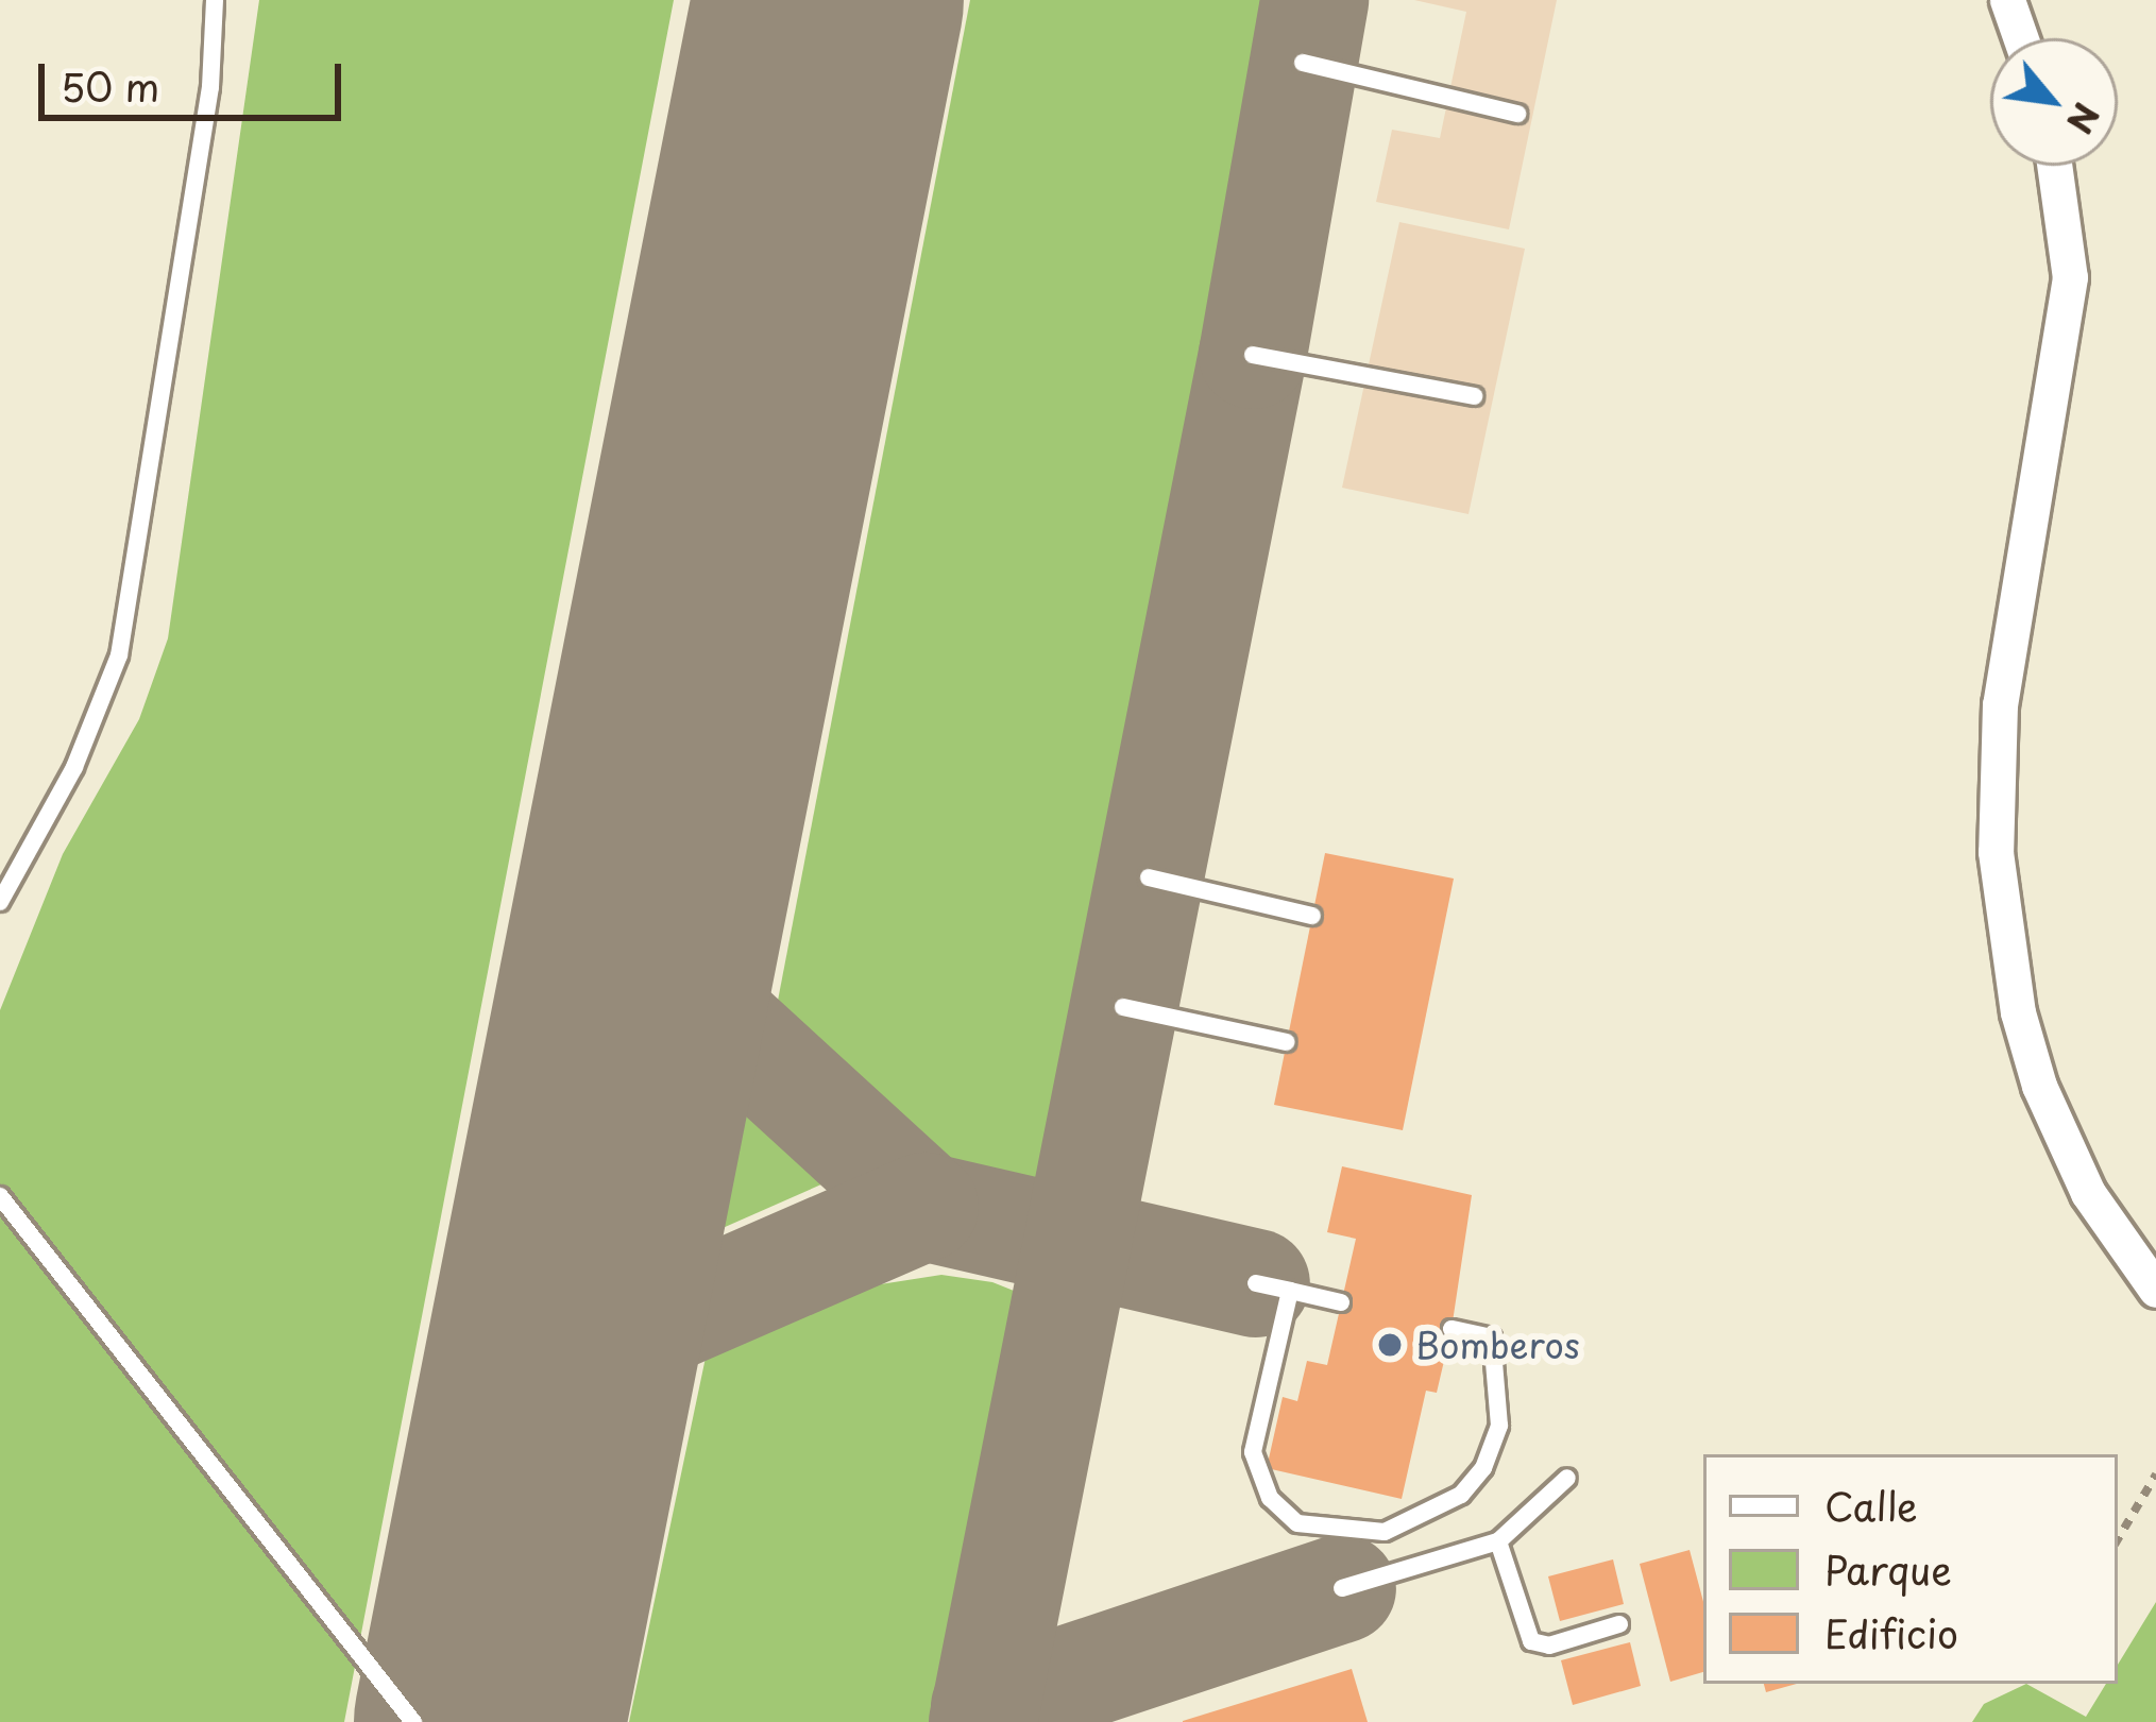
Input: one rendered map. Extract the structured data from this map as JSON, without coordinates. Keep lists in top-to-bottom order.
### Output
{
  "places": ["Bomberos"],
  "legend": ["Calle", "Parque", "Edificio"],
  "scale_bar": "50 m",
  "north": "bottom right"
}
